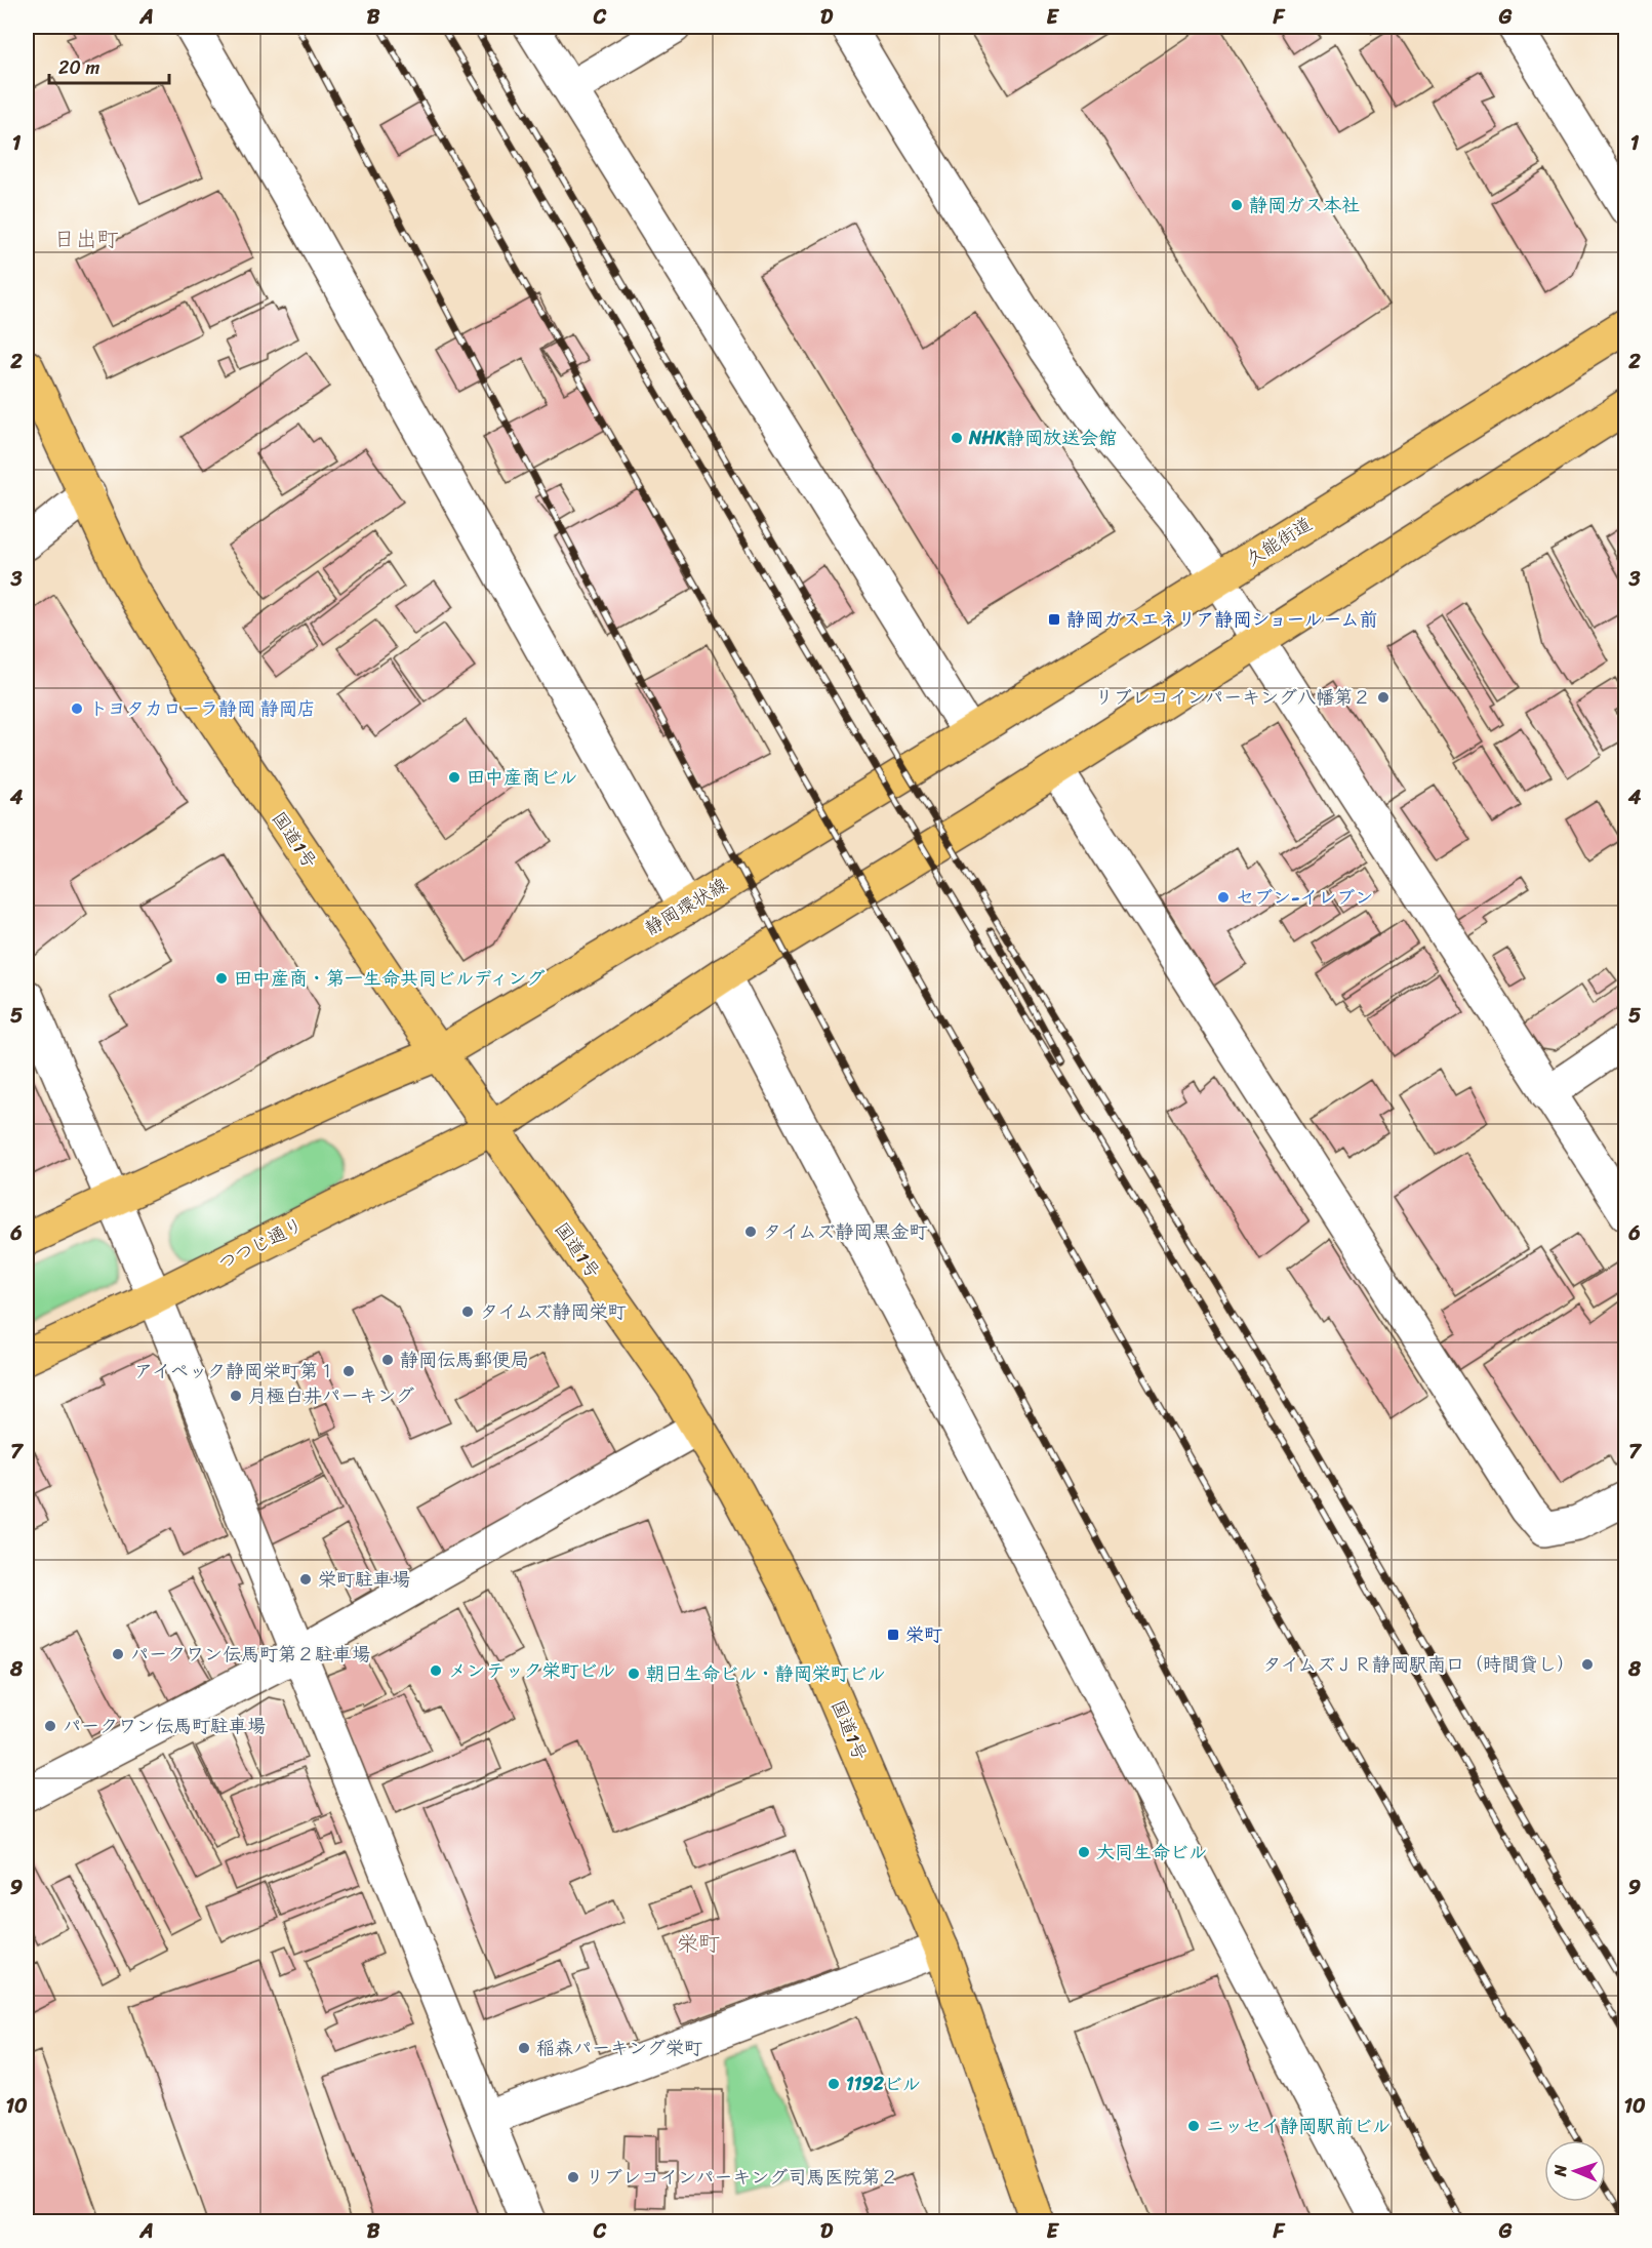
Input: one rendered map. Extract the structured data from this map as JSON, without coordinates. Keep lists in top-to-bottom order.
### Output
{
  "streets": {
    "main road": [
      "久能街道",
      "国道1号",
      "静岡環状線",
      "つつじ通り"
    ]
  },
  "crossings": [
    ["久能街道", "静岡環状線"],
    ["国道1号", "静岡環状線"],
    ["国道1号", "つつじ通り"]
  ],
  "districts": ["日出町", "栄町"],
  "places": {
    "other": [
      "静岡ガス本社",
      "NHK静岡放送会館",
      "リブレコインパーキング八幡第２",
      "トヨタカローラ静岡 静岡店",
      "田中産商ビル",
      "セブン-イレブン",
      "田中産商・第一生命共同ビルディング",
      "タイムズ静岡黒金町",
      "タイムズ静岡栄町",
      "静岡伝馬郵便局",
      "アイペック静岡栄町第１",
      "月極白井パーキング",
      "栄町駐車場",
      "パークワン伝馬町第２駐車場",
      "タイムズＪＲ静岡駅南口（時間貸し）",
      "メンテック栄町ビル",
      "朝日生命ビル・静岡栄町ビル",
      "パークワン伝馬町駐車場",
      "大同生命ビル",
      "稲森パーキング栄町",
      "1192ビル",
      "ニッセイ静岡駅前ビル",
      "リブレコインパーキング司馬医院第２"
    ],
    "transit": ["静岡ガスエネリア静岡ショールーム前", "栄町"]
  },
  "scale_bar": "20 m",
  "north": "left",
  "grid": {
    "columns": [
      "A",
      "B",
      "C",
      "D",
      "E",
      "F",
      "G"
    ],
    "rows": [
      "1",
      "2",
      "3",
      "4",
      "5",
      "6",
      "7",
      "8",
      "9",
      "10"
    ]
  }
}
